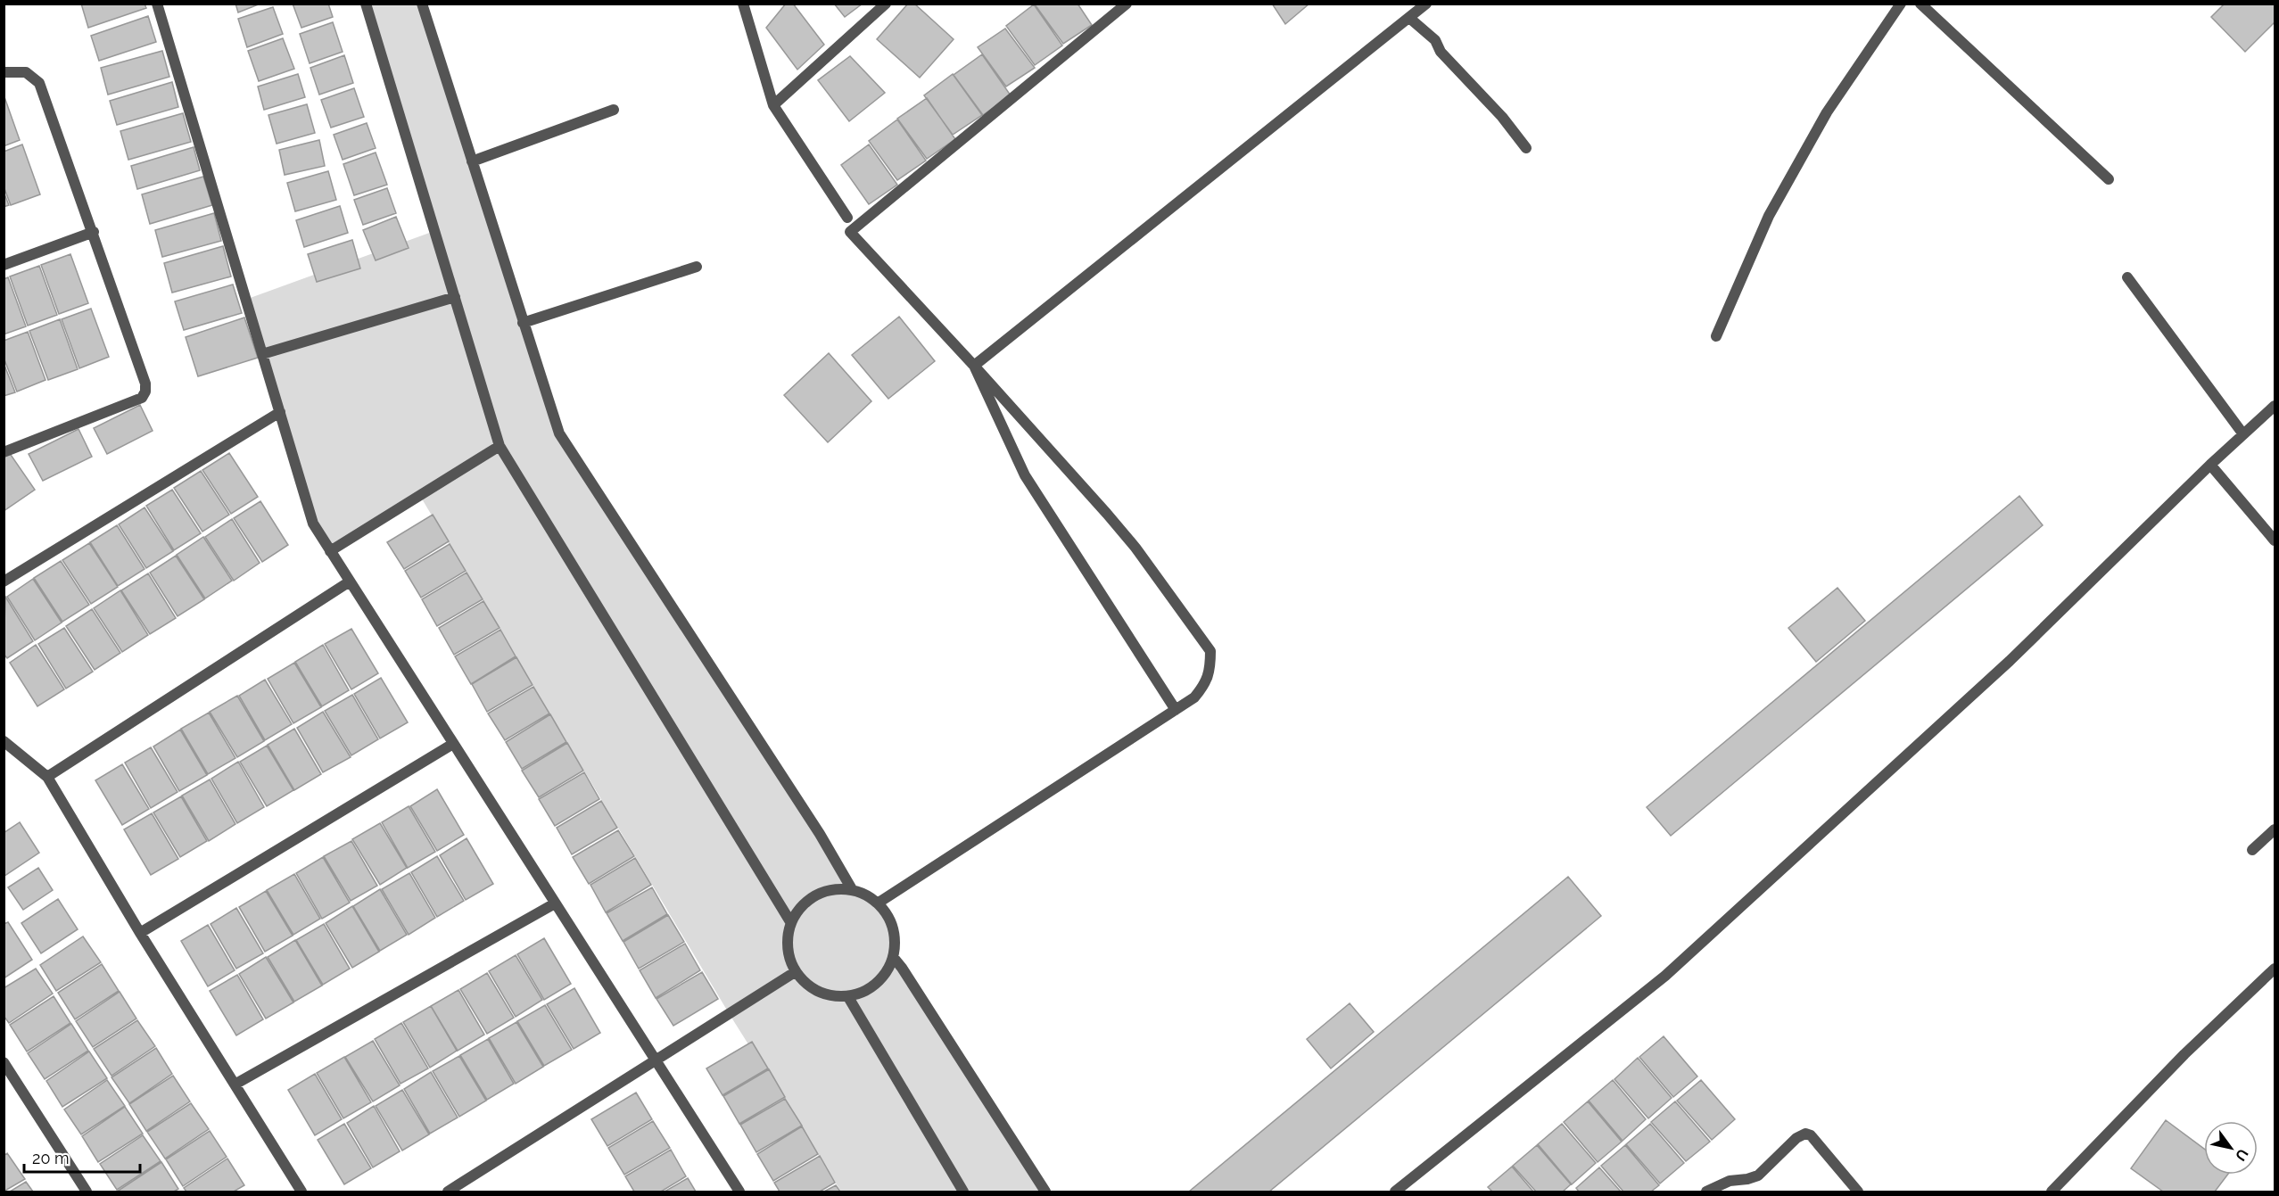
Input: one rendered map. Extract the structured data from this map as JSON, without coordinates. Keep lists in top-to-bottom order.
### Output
{
  "scale_bar": "20 m",
  "north": "bottom right"
}
